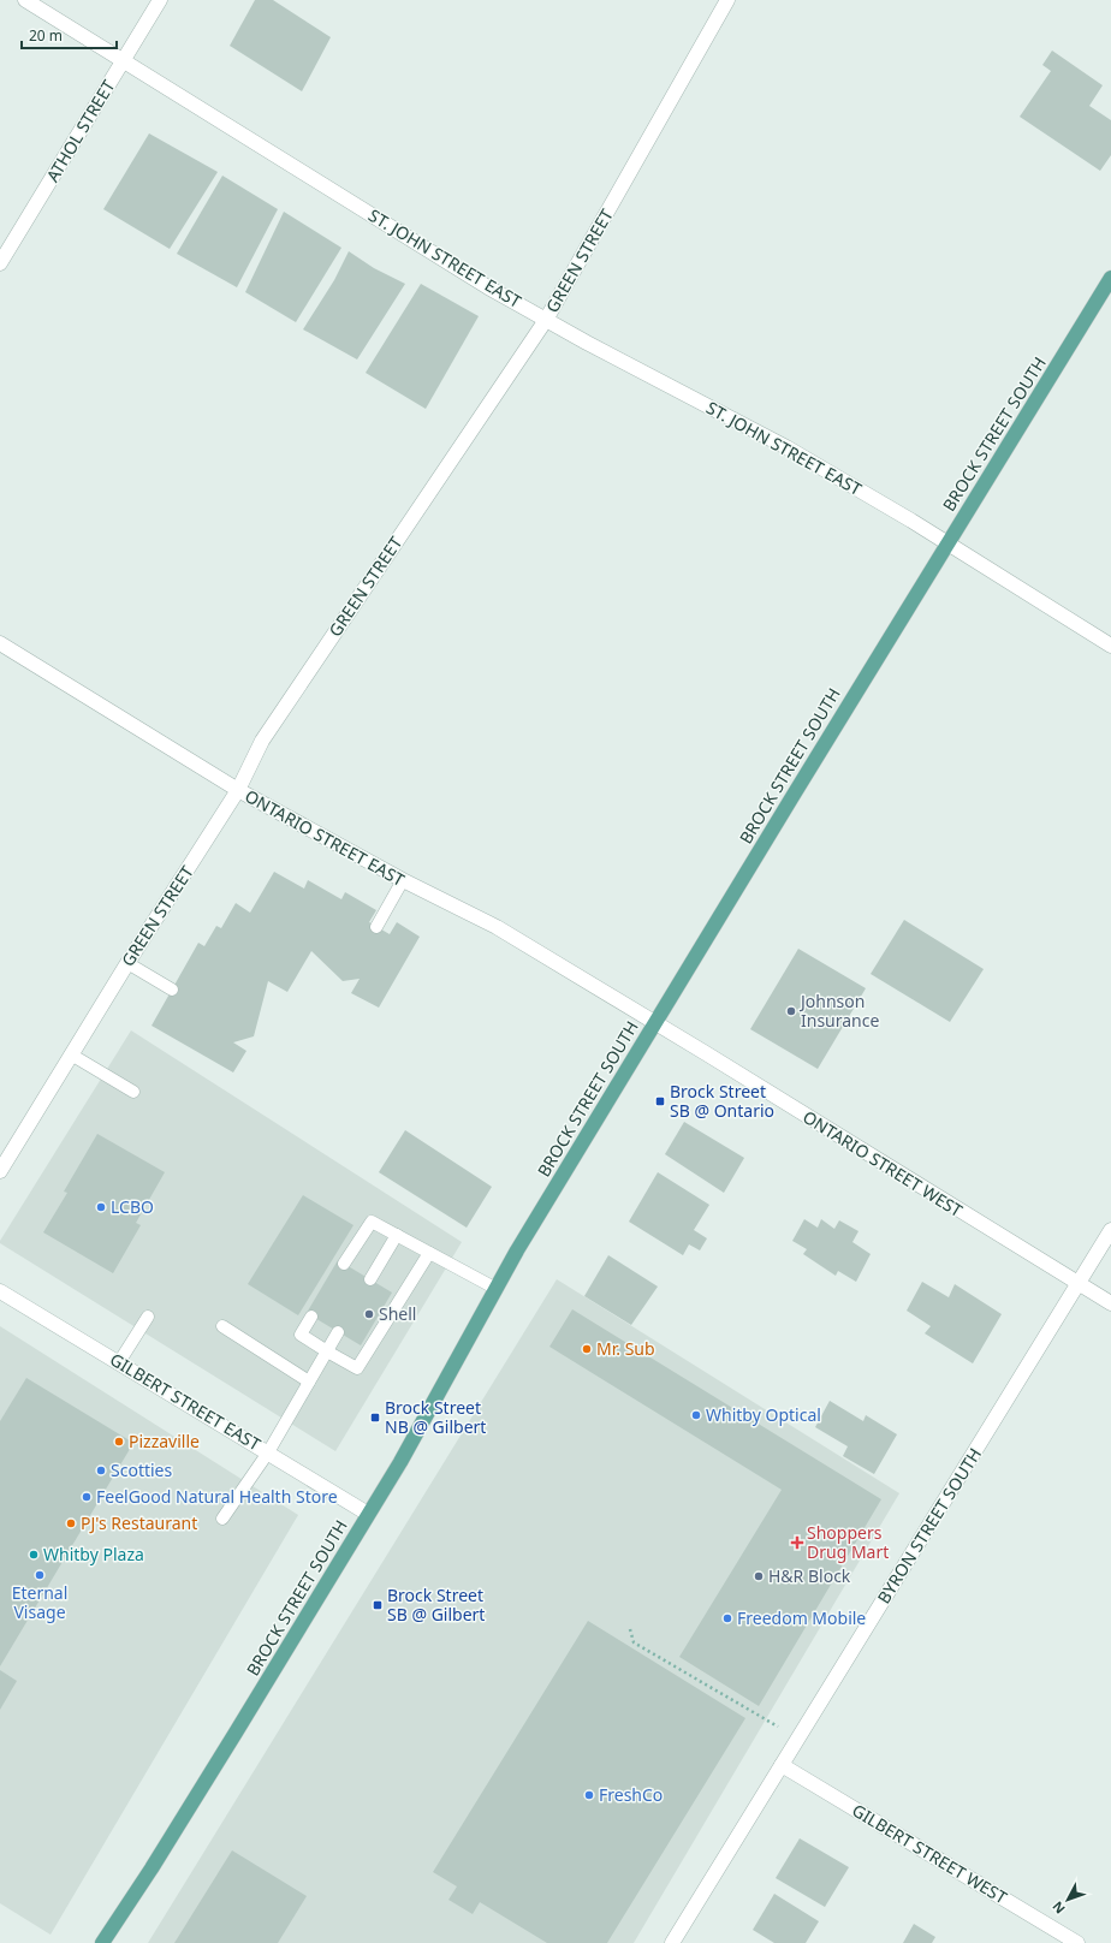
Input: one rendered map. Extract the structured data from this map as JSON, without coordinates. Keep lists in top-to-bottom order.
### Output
{
  "streets": {
    "main road": ["BROCK STREET SOUTH"],
    "street": [
      "ATHOL STREET",
      "ST. JOHN STREET EAST",
      "GREEN STREET",
      "ONTARIO STREET EAST",
      "ONTARIO STREET WEST",
      "GILBERT STREET EAST",
      "BYRON STREET SOUTH",
      "GILBERT STREET WEST"
    ]
  },
  "crossings": [
    ["ATHOL STREET", "ST. JOHN STREET EAST"],
    ["ST. JOHN STREET EAST", "GREEN STREET"],
    ["ST. JOHN STREET EAST", "BROCK STREET SOUTH"],
    ["GREEN STREET", "ONTARIO STREET EAST"],
    ["BROCK STREET SOUTH", "ONTARIO STREET EAST"],
    ["BROCK STREET SOUTH", "ONTARIO STREET WEST"],
    ["BROCK STREET SOUTH", "GILBERT STREET EAST"],
    ["ONTARIO STREET EAST", "ONTARIO STREET WEST"],
    ["ONTARIO STREET WEST", "BYRON STREET SOUTH"],
    ["BYRON STREET SOUTH", "GILBERT STREET WEST"]
  ],
  "places": {
    "other": [
      "Johnson Insurance",
      "LCBO",
      "Shell",
      "Mr. Sub",
      "Whitby Optical",
      "Pizzaville",
      "Scotties",
      "FeelGood Natural Health Store",
      "PJ's Restaurant",
      "Whitby Plaza",
      "Eternal Visage",
      "H&R Block",
      "Freedom Mobile",
      "FreshCo"
    ],
    "transit": ["Brock Street SB @ Ontario", "Brock Street NB @ Gilbert", "Brock Street SB @ Gilbert"],
    "health": ["Shoppers Drug Mart"]
  },
  "scale_bar": "20 m",
  "north": "bottom left"
}
